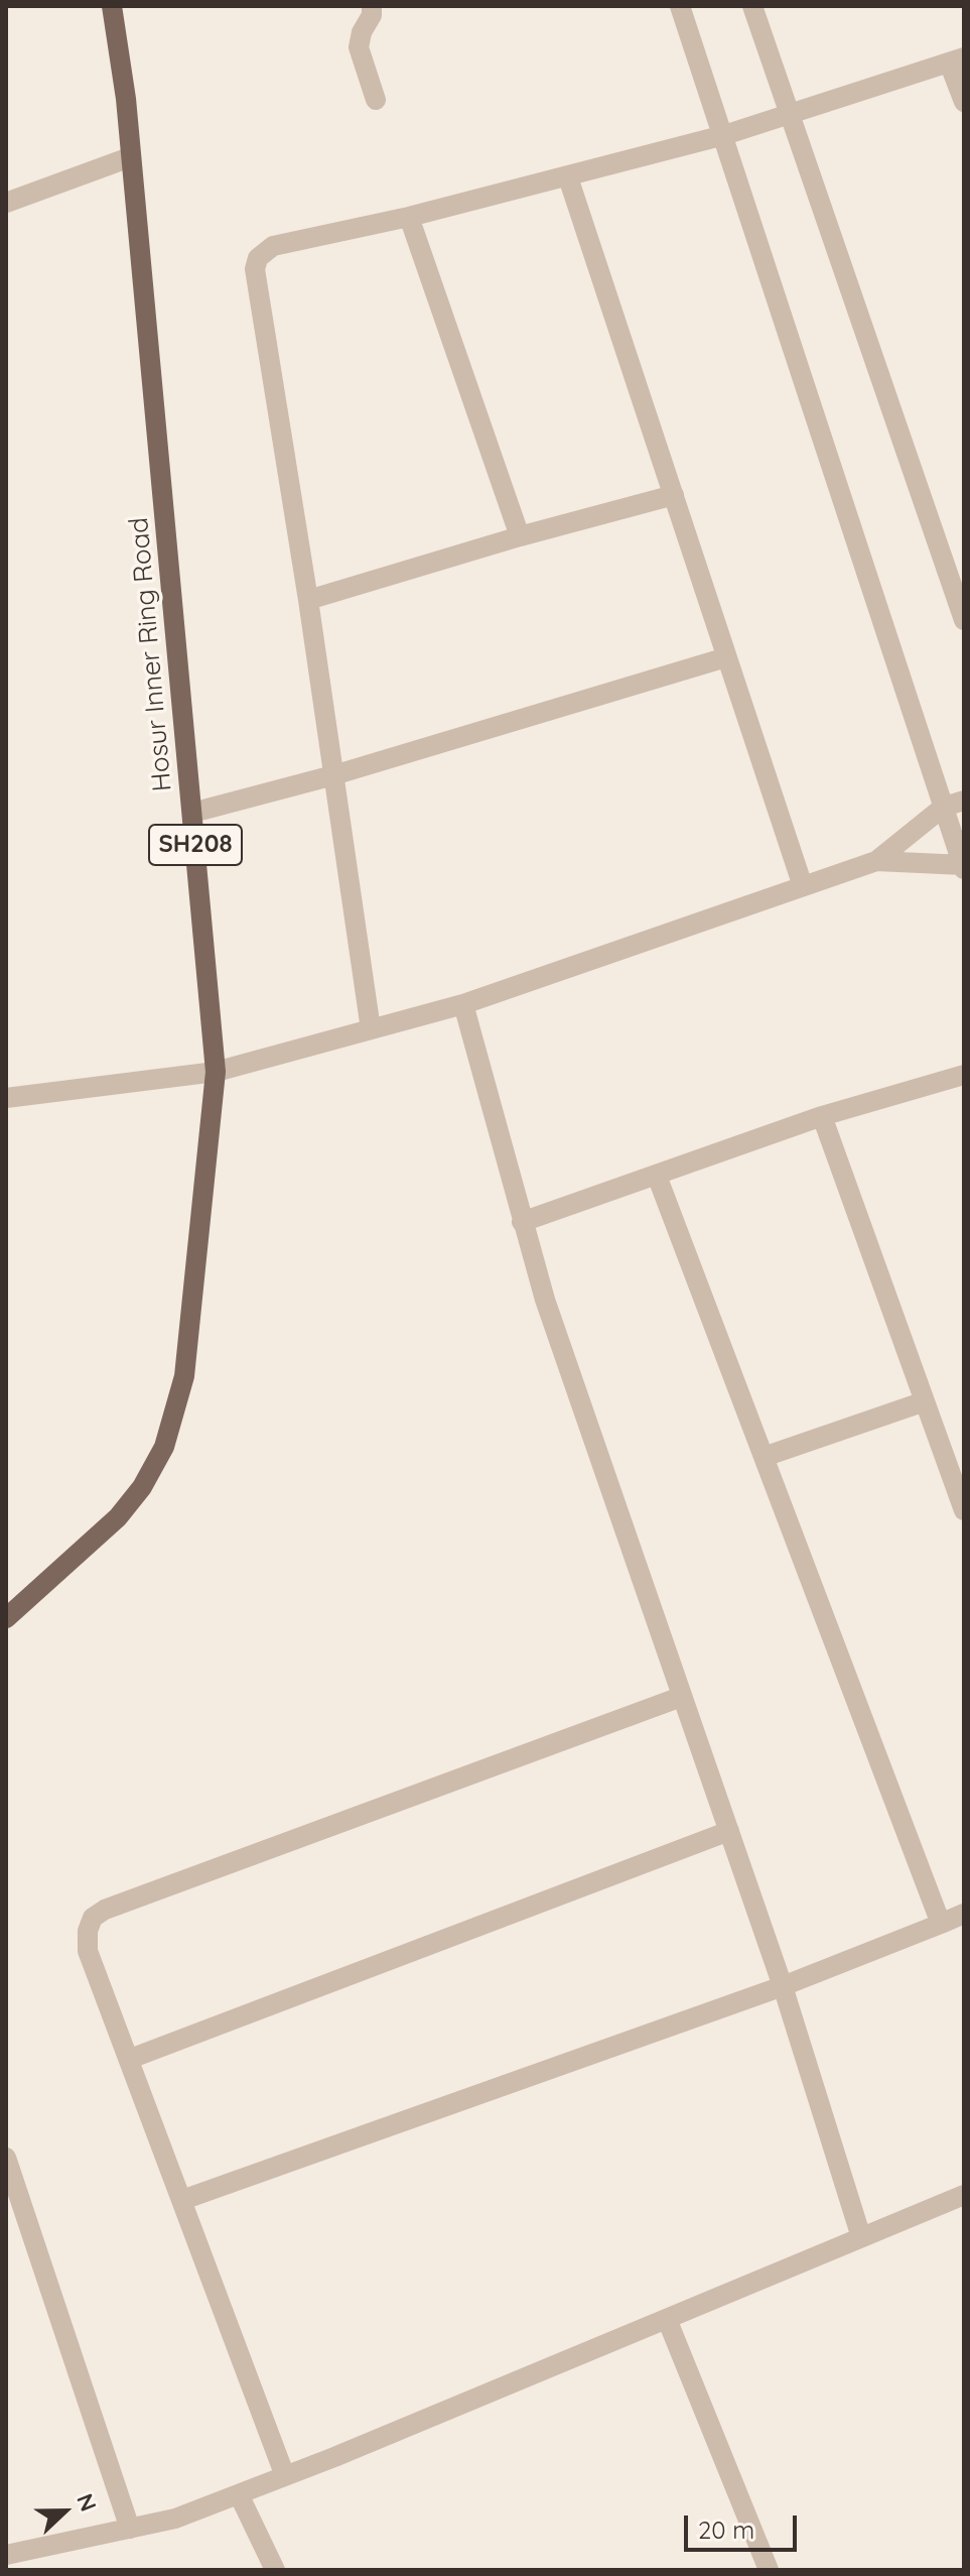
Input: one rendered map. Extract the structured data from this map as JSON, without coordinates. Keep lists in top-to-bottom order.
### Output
{
  "streets": {
    "main road": ["Hosur Inner Ring Road", "SH208"]
  },
  "scale_bar": "20 m",
  "north": "right"
}
